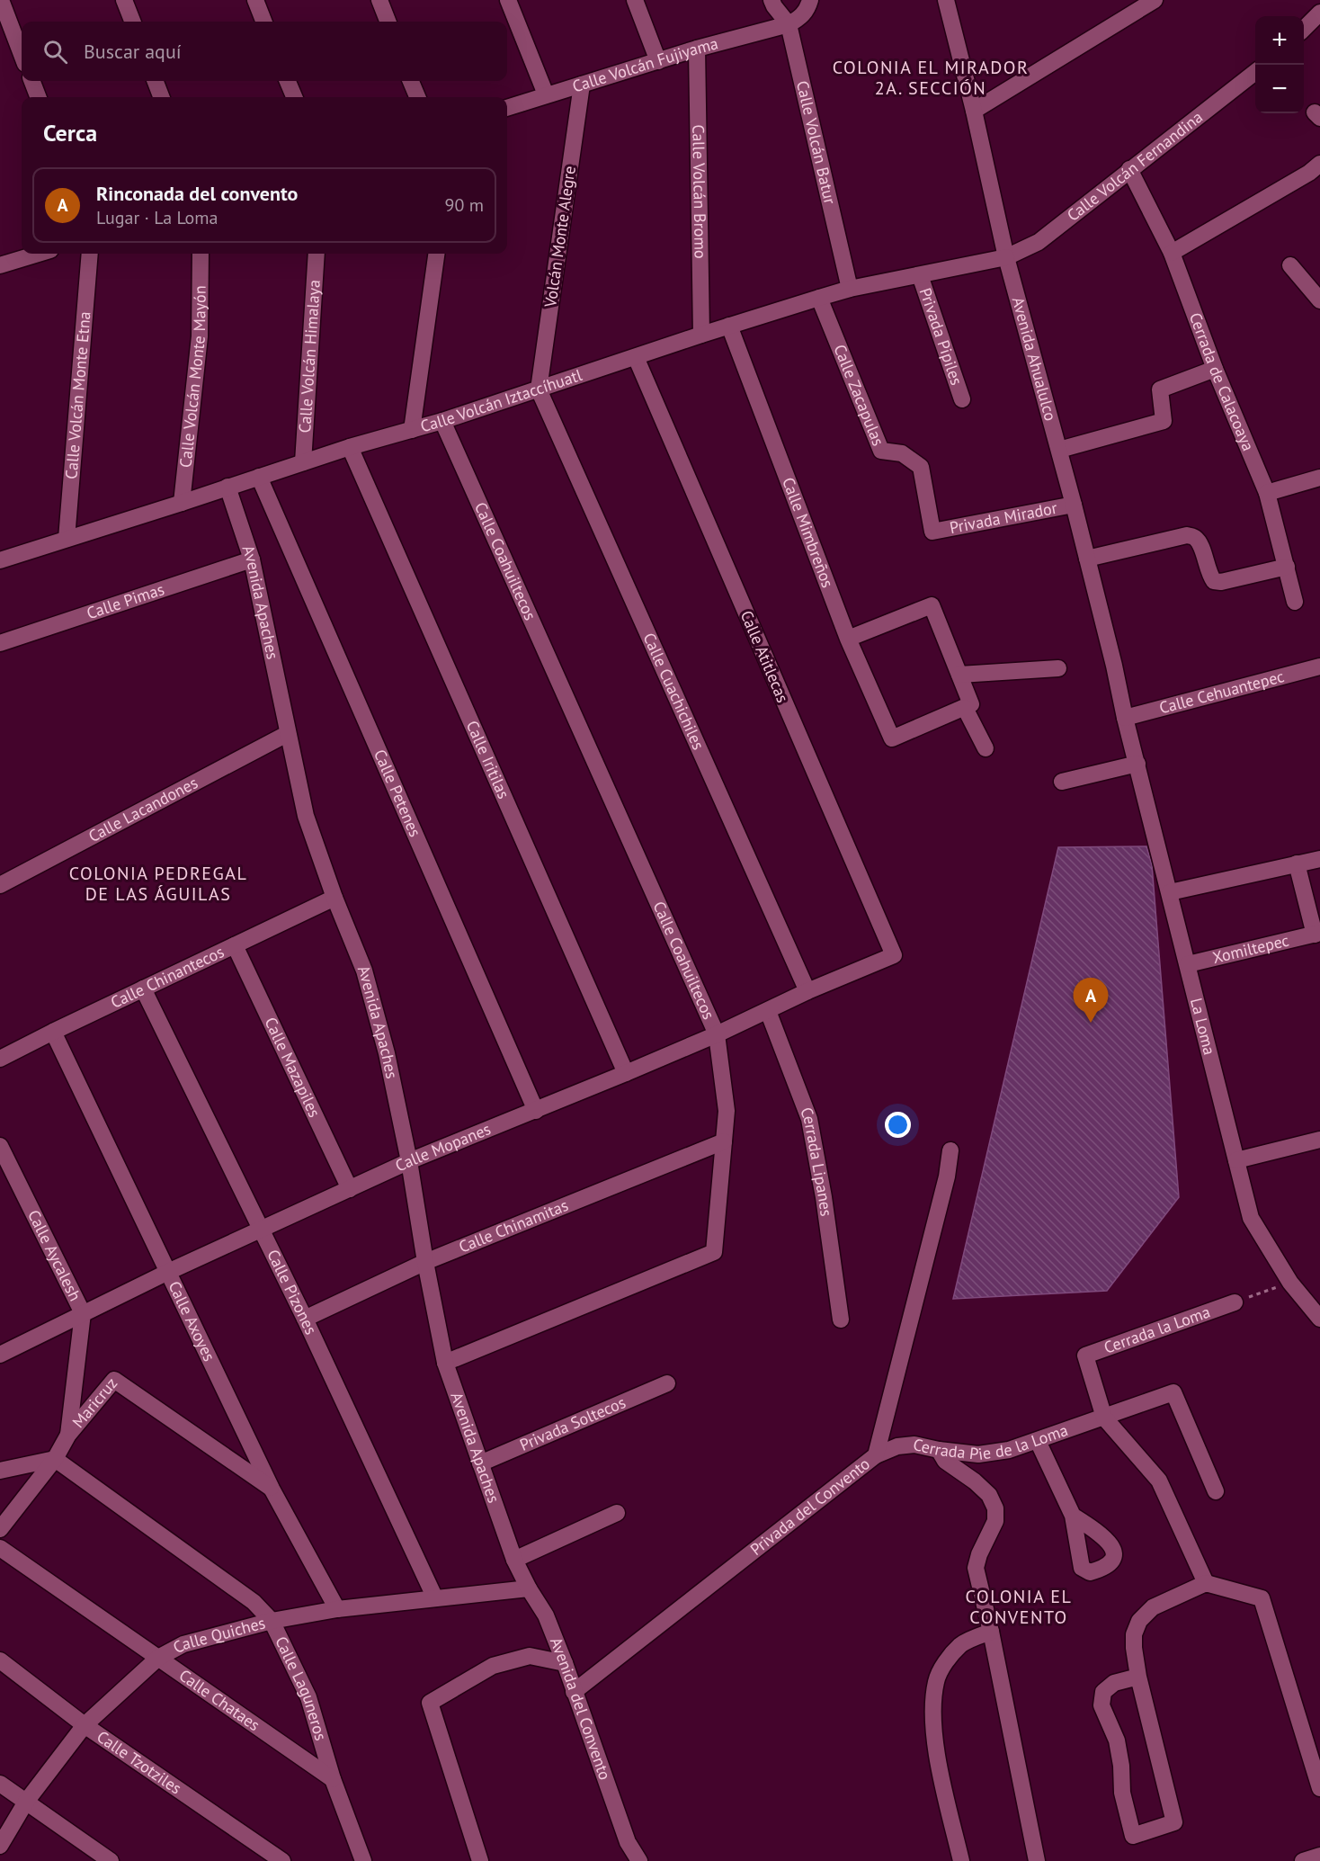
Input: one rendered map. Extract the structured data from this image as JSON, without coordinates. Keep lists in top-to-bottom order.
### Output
{
  "streets": {
    "street": [
      "Calle Volcán Fujiyama",
      "Calle Volcán Batur",
      "Calle Volcán Fernandina",
      "Calle Volcán Bromo",
      "Volcán Monte Alegre",
      "Privada Pipiles",
      "Calle Volcán Himalaya",
      "Avenida Ahualulco",
      "Calle Volcán Monte Mayón",
      "Cerrada de Calacoaya",
      "Calle Volcán Monte Etna",
      "Calle Zacapulas",
      "Calle Volcán Iztaccíhuatl",
      "Privada Mirador",
      "Calle Mimbreños",
      "Calle Coahuiltecos",
      "Calle Pimas",
      "Avenida Apaches",
      "Calle Atitlecas",
      "Calle Cuachichiles",
      "Calle Cehuantepec",
      "Calle Iritilas",
      "Calle Petenes",
      "Calle Lacandones",
      "Xomiltepec",
      "Calle Chinantecos",
      "La Loma",
      "Calle Mazapiles",
      "Calle Mopanes",
      "Cerrada Lipanes",
      "Calle Chinamitas",
      "Calle Aycalesh",
      "Calle Pizones",
      "Calle Axoyes",
      "Cerrada la Loma",
      "Maricruz",
      "Privada Soltecos",
      "Cerrada Pie de la Loma",
      "Privada del Convento",
      "Calle Quiches",
      "Calle Laguneros",
      "Calle Chataes",
      "Avenida del Convento",
      "Calle Tzotziles"
    ]
  },
  "crossings": [
    ["Calle Volcán Fujiyama", "Calle Volcán Batur"],
    ["Calle Volcán Fujiyama", "Calle Volcán Bromo"],
    ["Calle Volcán Fujiyama", "Volcán Monte Alegre"],
    ["Calle Volcán Batur", "Calle Volcán Iztaccíhuatl"],
    ["Calle Volcán Fernandina", "Avenida Ahualulco"],
    ["Calle Volcán Fernandina", "Cerrada de Calacoaya"],
    ["Calle Volcán Fernandina", "Calle Volcán Iztaccíhuatl"],
    ["Calle Volcán Bromo", "Calle Volcán Iztaccíhuatl"],
    ["Volcán Monte Alegre", "Calle Volcán Iztaccíhuatl"],
    ["Volcán Monte Alegre", "Calle Cuachichiles"],
    ["Privada Pipiles", "Calle Volcán Iztaccíhuatl"],
    ["Calle Volcán Himalaya", "Calle Volcán Iztaccíhuatl"],
    ["Avenida Ahualulco", "Calle Volcán Iztaccíhuatl"],
    ["Avenida Ahualulco", "Privada Mirador"],
    ["Avenida Ahualulco", "Calle Cehuantepec"],
    ["Avenida Ahualulco", "La Loma"],
    ["Calle Volcán Monte Mayón", "Calle Volcán Iztaccíhuatl"],
    ["Calle Volcán Monte Etna", "Calle Volcán Iztaccíhuatl"],
    ["Calle Zacapulas", "Calle Volcán Iztaccíhuatl"],
    ["Calle Zacapulas", "Privada Mirador"],
    ["Calle Volcán Iztaccíhuatl", "Calle Mimbreños"],
    ["Calle Volcán Iztaccíhuatl", "Calle Coahuiltecos"],
    ["Calle Volcán Iztaccíhuatl", "Avenida Apaches"],
    ["Calle Volcán Iztaccíhuatl", "Calle Atitlecas"],
    ["Calle Volcán Iztaccíhuatl", "Calle Cuachichiles"],
    ["Calle Volcán Iztaccíhuatl", "Calle Iritilas"],
    ["Calle Volcán Iztaccíhuatl", "Calle Petenes"],
    ["Calle Coahuiltecos", "Avenida Apaches"],
    ["Calle Coahuiltecos", "Calle Mopanes"],
    ["Calle Coahuiltecos", "Calle Chinamitas"],
    ["Calle Pimas", "Avenida Apaches"],
    ["Avenida Apaches", "Calle Lacandones"],
    ["Avenida Apaches", "Calle Chinantecos"],
    ["Avenida Apaches", "Calle Mopanes"],
    ["Avenida Apaches", "Calle Chinamitas"],
    ["Avenida Apaches", "Privada Soltecos"],
    ["Avenida Apaches", "Avenida del Convento"],
    ["Calle Atitlecas", "Calle Mopanes"],
    ["Calle Cuachichiles", "Calle Mopanes"],
    ["Calle Cehuantepec", "La Loma"],
    ["Calle Iritilas", "Calle Mopanes"],
    ["Calle Petenes", "Calle Mopanes"],
    ["Xomiltepec", "La Loma"],
    ["Calle Chinantecos", "Calle Mazapiles"],
    ["Calle Chinantecos", "Calle Pizones"],
    ["Calle Chinantecos", "Calle Axoyes"],
    ["Calle Mazapiles", "Calle Mopanes"],
    ["Calle Mopanes", "Cerrada Lipanes"],
    ["Calle Mopanes", "Calle Aycalesh"],
    ["Calle Mopanes", "Calle Pizones"],
    ["Calle Mopanes", "Calle Axoyes"],
    ["Calle Chinamitas", "Calle Pizones"],
    ["Calle Aycalesh", "Maricruz"],
    ["Calle Pizones", "Calle Quiches"],
    ["Calle Axoyes", "Maricruz"],
    ["Calle Axoyes", "Calle Quiches"],
    ["Cerrada la Loma", "Cerrada Pie de la Loma"],
    ["Maricruz", "Calle Laguneros"],
    ["Cerrada Pie de la Loma", "Privada del Convento"],
    ["Privada del Convento", "Avenida del Convento"],
    ["Calle Quiches", "Calle Laguneros"],
    ["Calle Quiches", "Calle Chataes"],
    ["Calle Quiches", "Avenida del Convento"],
    ["Calle Quiches", "Calle Tzotziles"],
    ["Calle Laguneros", "Calle Chataes"]
  ],
  "districts": ["COLONIA EL MIRADOR 2A. SECCIÓN", "COLONIA PEDREGAL DE LAS ÁGUILAS", "COLONIA EL CONVENTO"],
  "page": {
    "map_buttons": ["+", "−"],
    "search": "Buscar aquí",
    "heading": "Cerca",
    "list": [
      {
        "mark": "A",
        "name": "Rinconada del convento",
        "note": "Lugar · La Loma",
        "value": "90 m"
      }
    ],
    "pins": "A"
  }
}
